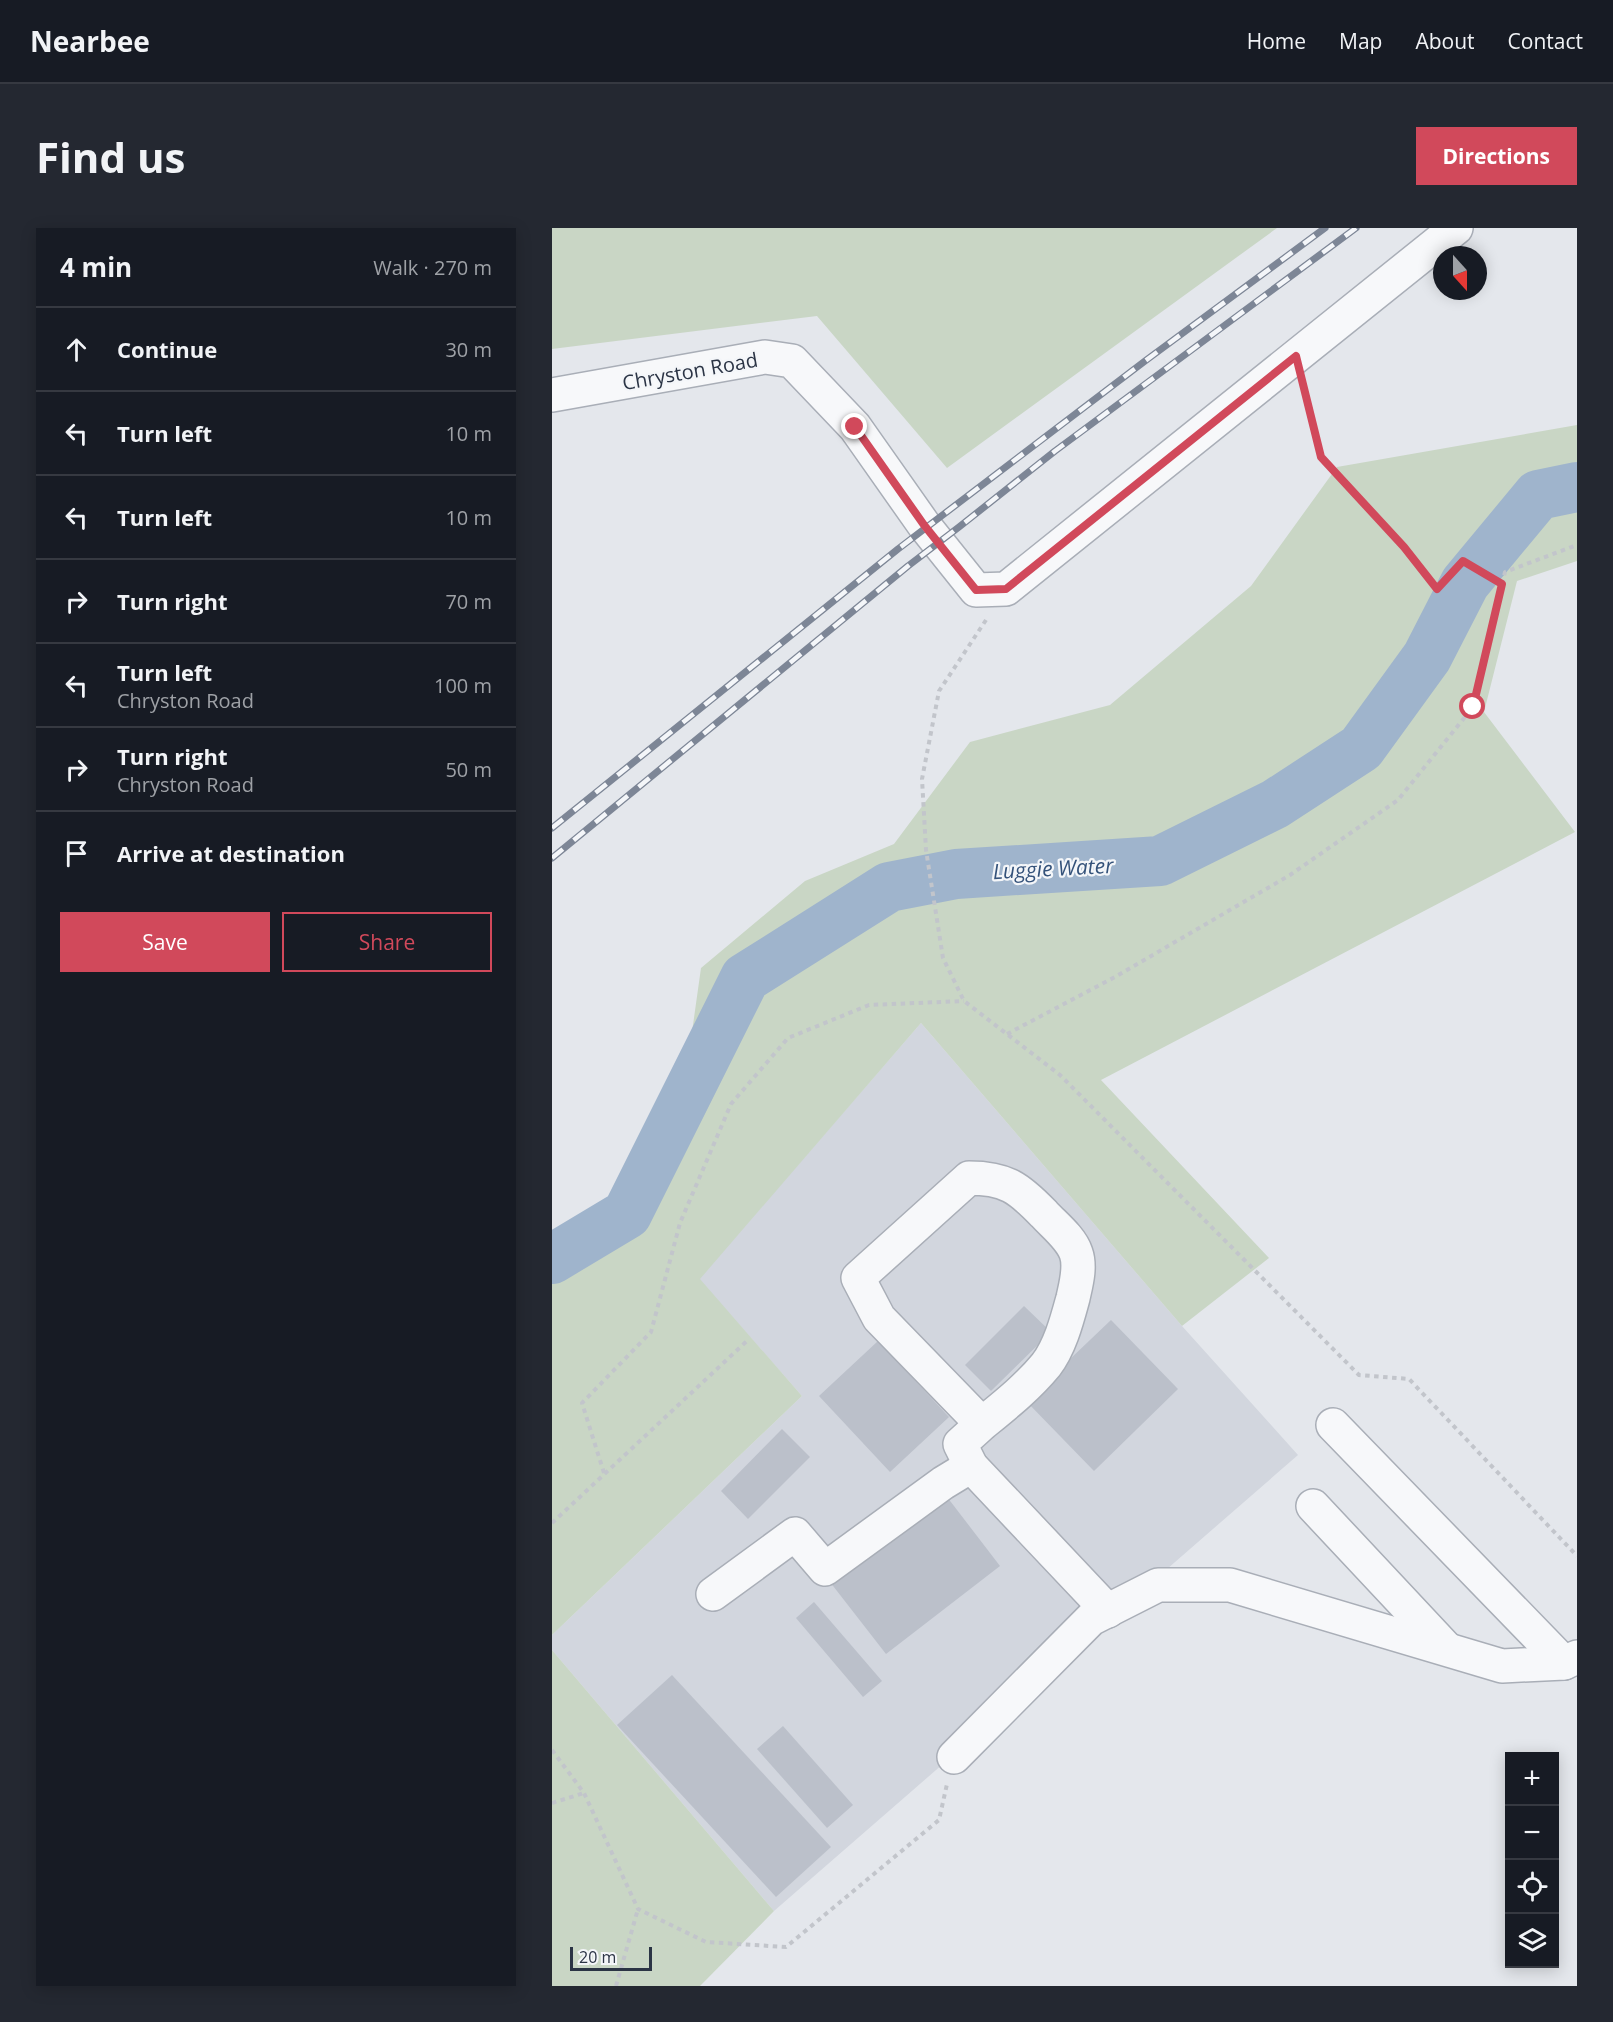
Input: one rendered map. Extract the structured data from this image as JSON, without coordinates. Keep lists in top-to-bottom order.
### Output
{
  "streets": {
    "street": ["Chryston Road"]
  },
  "water": ["Luggie Water"],
  "scale_bar": "20 m",
  "north": "bottom",
  "page": {
    "header": "Nearbee",
    "nav": [
      "Home",
      "Map",
      "About",
      "Contact"
    ],
    "buttons": [
      "Directions",
      ["Save", "Share"]
    ],
    "title": "Find us",
    "heading": ["4 min", "Walk · 270 m"],
    "list": [
      ["Continue", "30 m"],
      ["Turn left", "10 m"],
      ["Turn left", "10 m"],
      ["Turn right", "70 m"],
      ["Turn left", "Chryston Road", "100 m"],
      ["Turn right", "Chryston Road", "50 m"],
      "Arrive at destination"
    ],
    "map_buttons": ["+", "−"],
    "scale": "20 m"
  }
}
